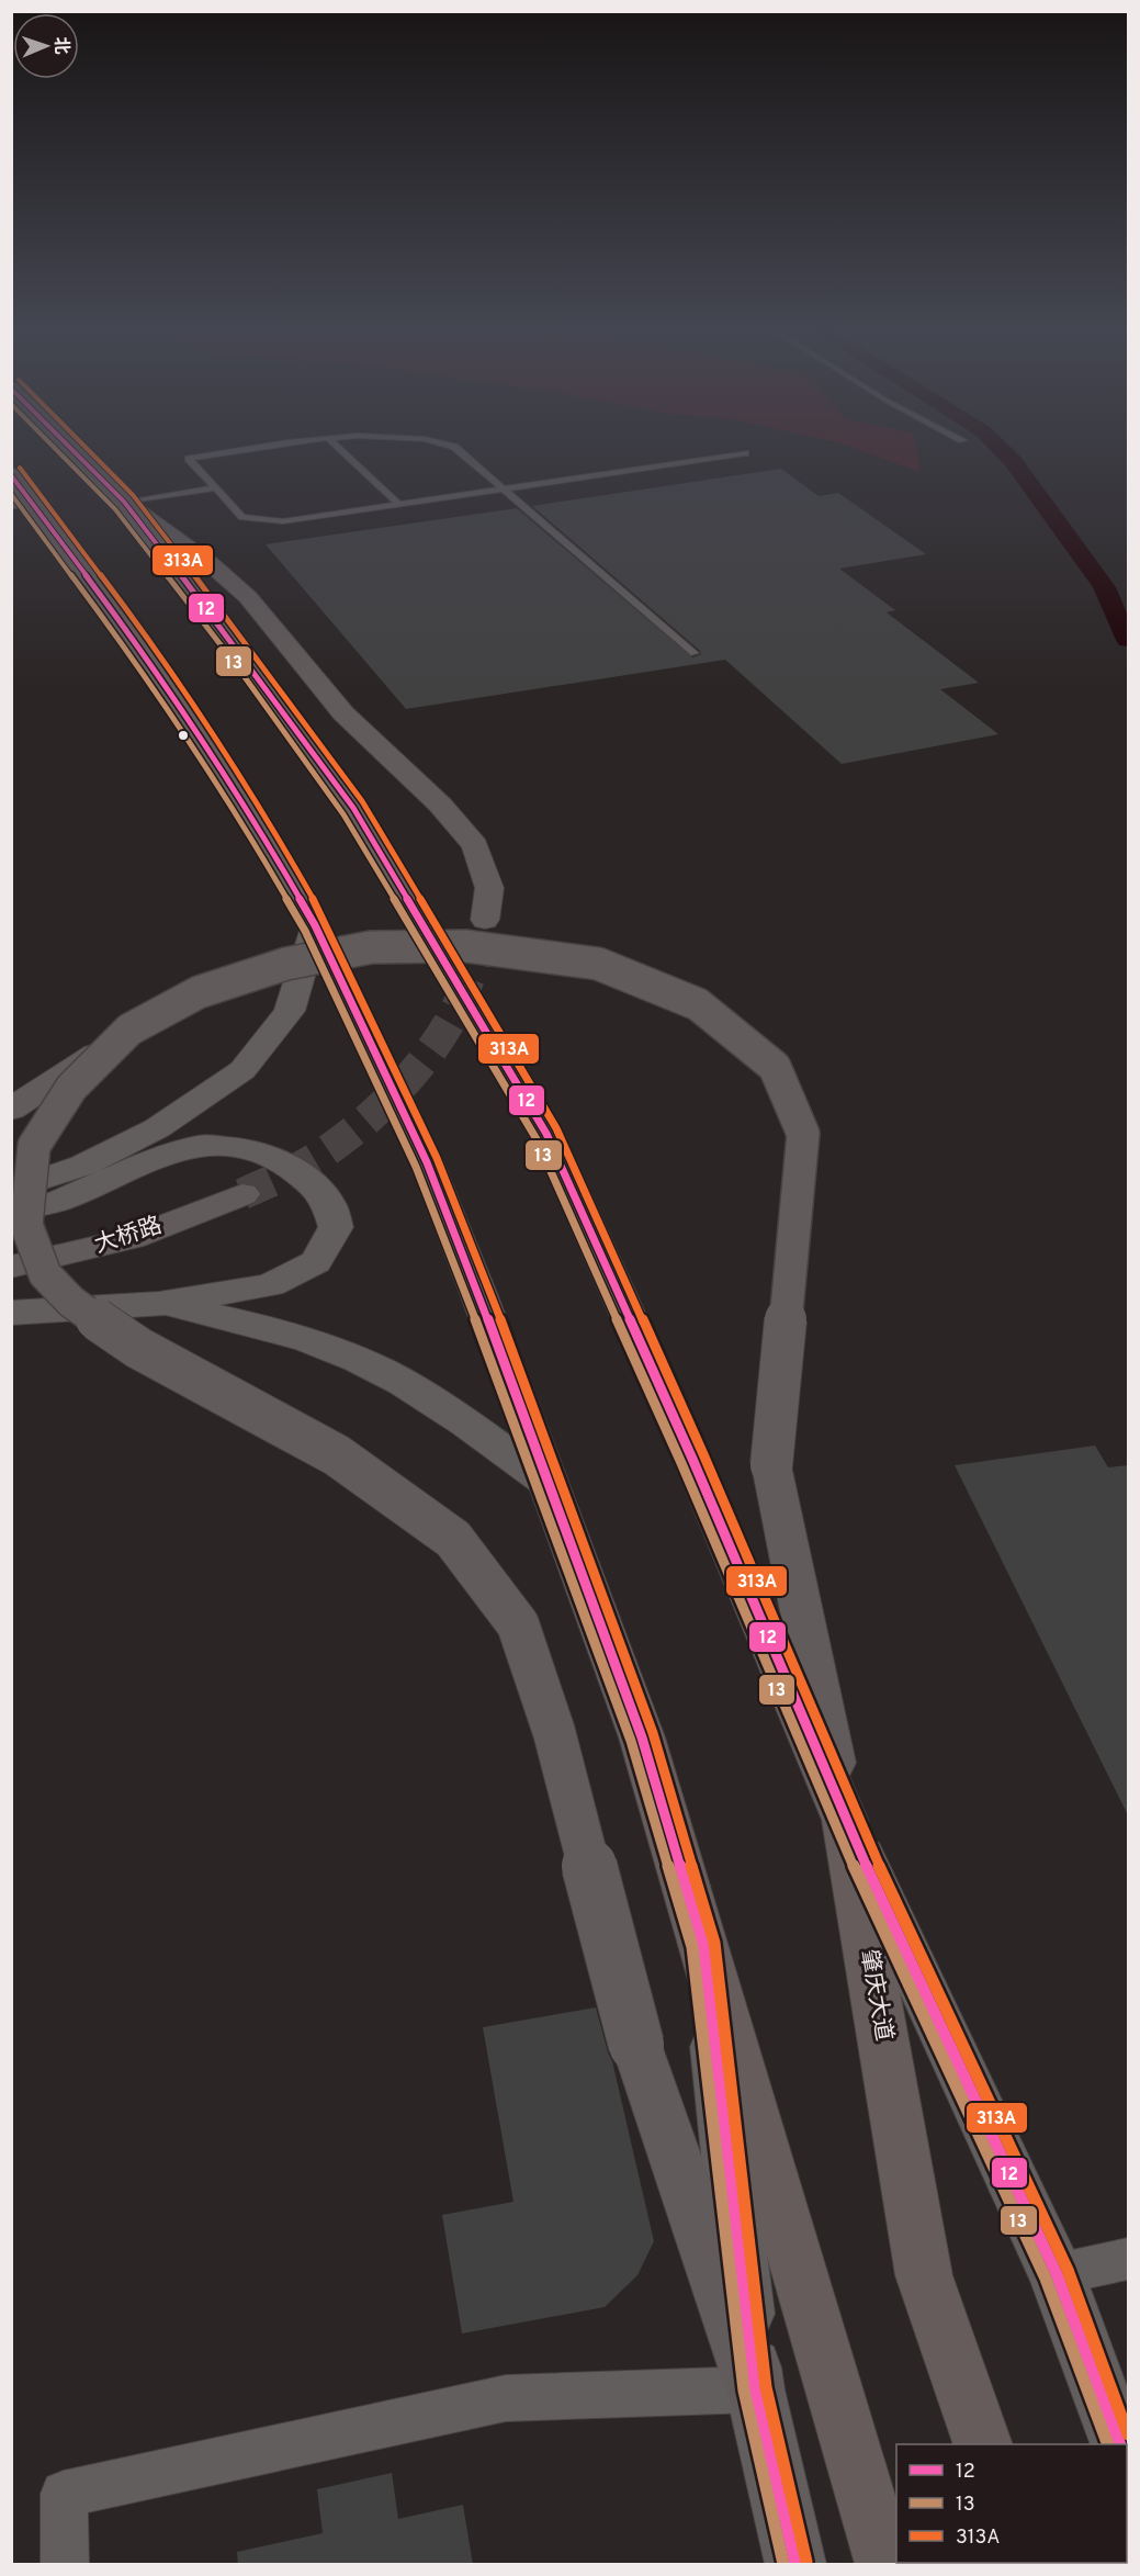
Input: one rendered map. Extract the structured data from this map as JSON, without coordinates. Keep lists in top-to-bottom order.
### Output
{
  "streets": {
    "highway": ["肇庆大道"],
    "main road": ["大桥路"]
  },
  "lines": ["transit line 12", "transit line 13", "transit line 313A"],
  "legend": ["12", "13", "313A"],
  "north": "right"
}
